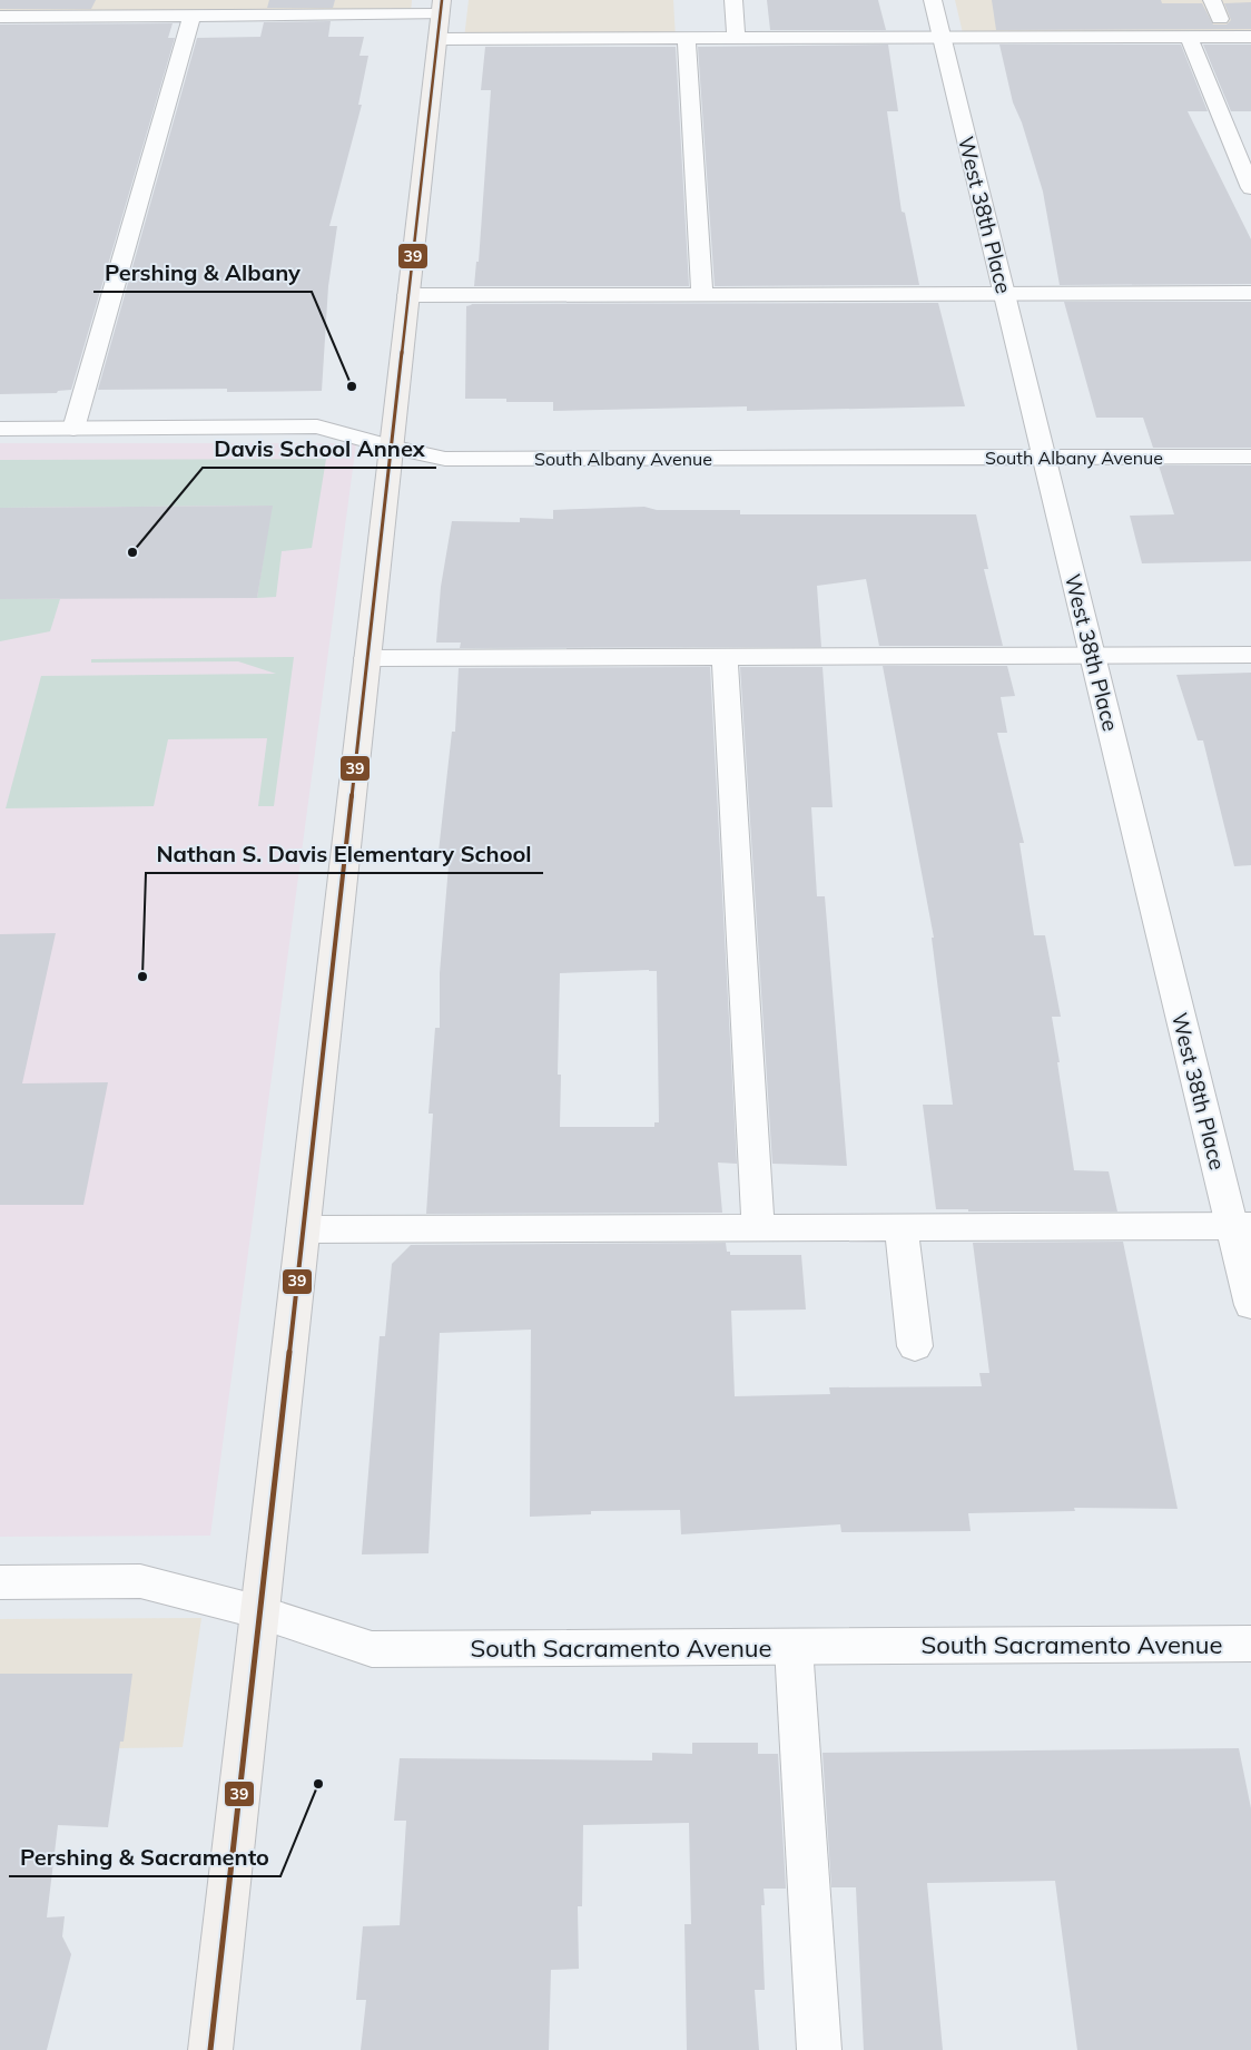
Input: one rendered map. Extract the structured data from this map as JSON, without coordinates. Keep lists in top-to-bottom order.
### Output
{
  "streets": {
    "street": ["West 38th Place", "South Albany Avenue", "South Sacramento Avenue"]
  },
  "crossings": [
    ["West 38th Place", "South Albany Avenue"]
  ],
  "places": [
    "Pershing & Albany",
    "Davis School Annex",
    "Nathan S. Davis Elementary School",
    "Pershing & Sacramento"
  ],
  "lines": ["transit line 39"]
}
